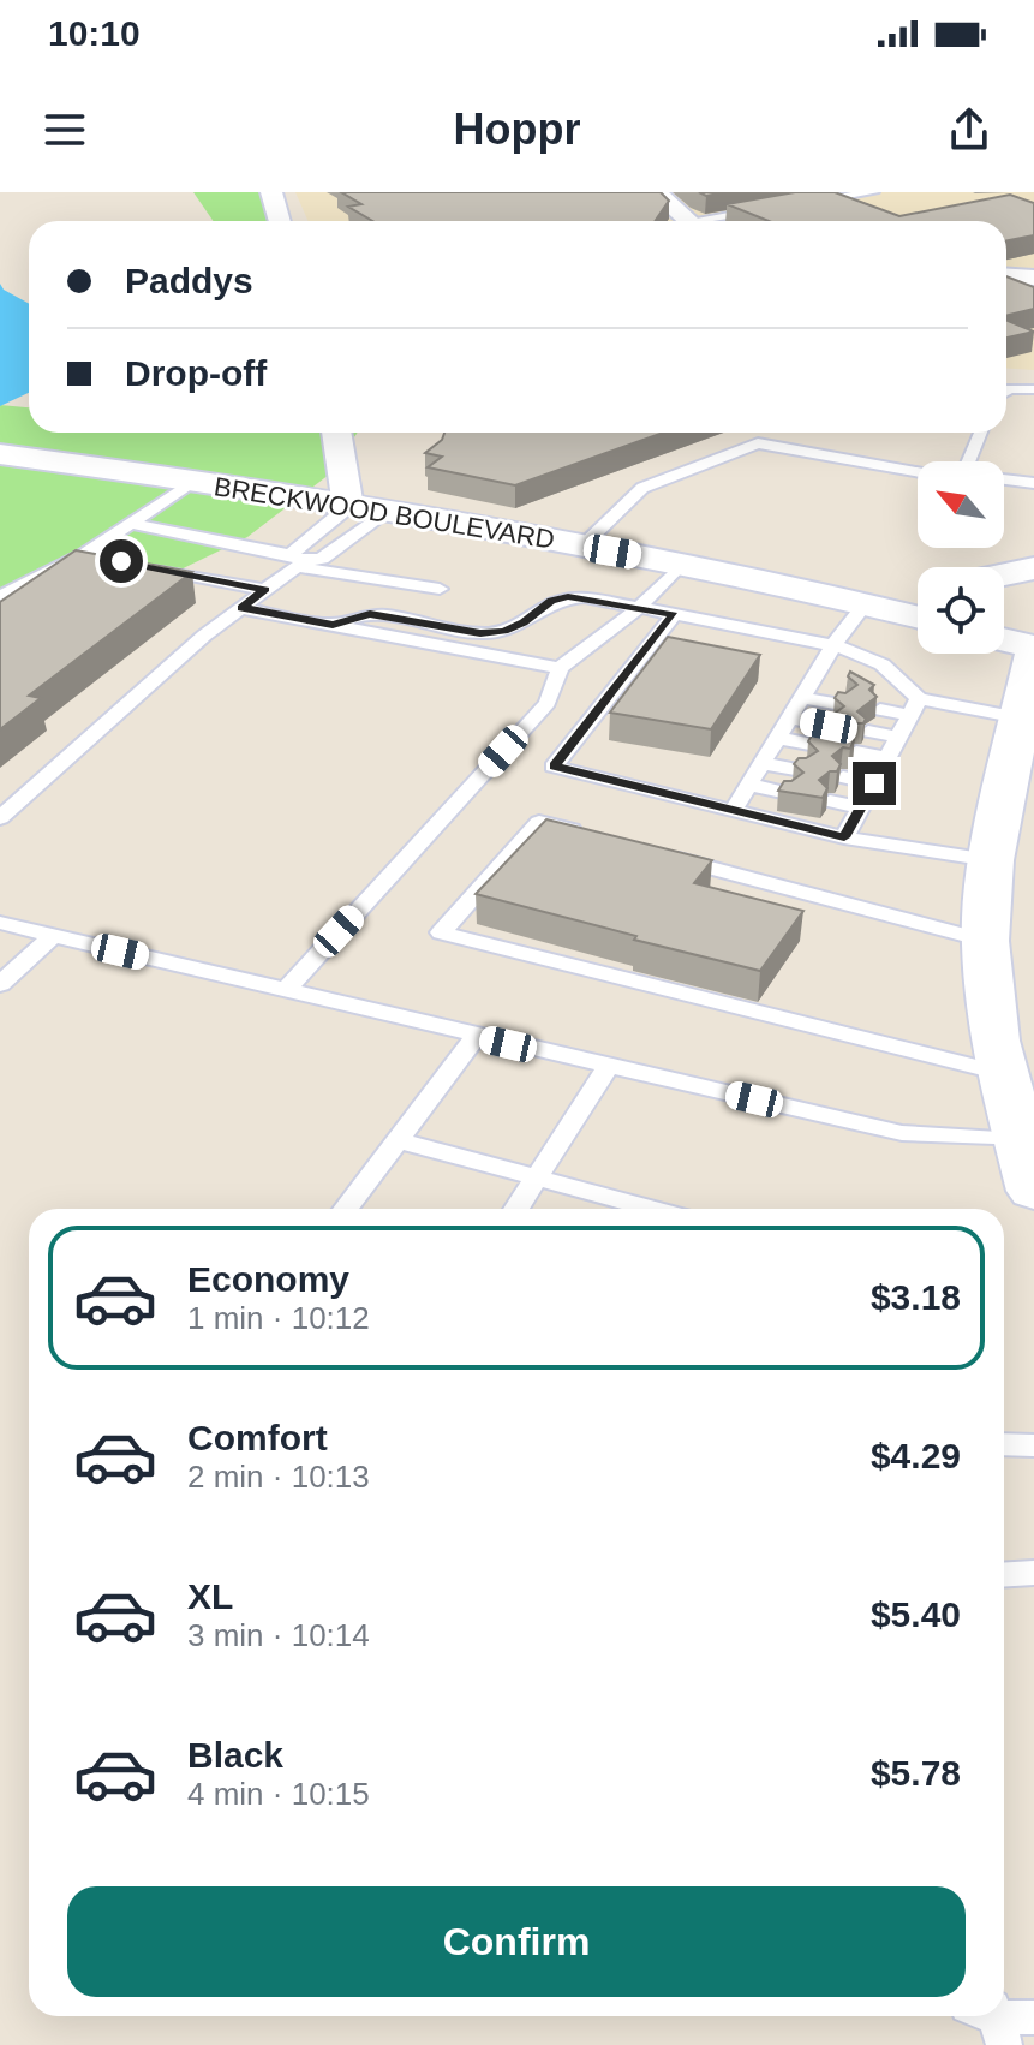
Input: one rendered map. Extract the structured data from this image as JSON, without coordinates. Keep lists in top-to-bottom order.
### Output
{
  "streets": {
    "main road": ["BRECKWOOD BOULEVARD"]
  },
  "north": "top left",
  "page": {
    "status": "10:10",
    "header": "Hoppr",
    "banner": ["Paddys", "Drop-off"],
    "list": [
      {
        "name": "Economy",
        "note": "1 min · 10:12",
        "value": "$3.18"
      },
      {
        "name": "Comfort",
        "note": "2 min · 10:13",
        "value": "$4.29"
      },
      {
        "name": "XL",
        "note": "3 min · 10:14",
        "value": "$5.40"
      },
      {
        "name": "Black",
        "note": "4 min · 10:15",
        "value": "$5.78"
      }
    ],
    "buttons": "Confirm"
  }
}
